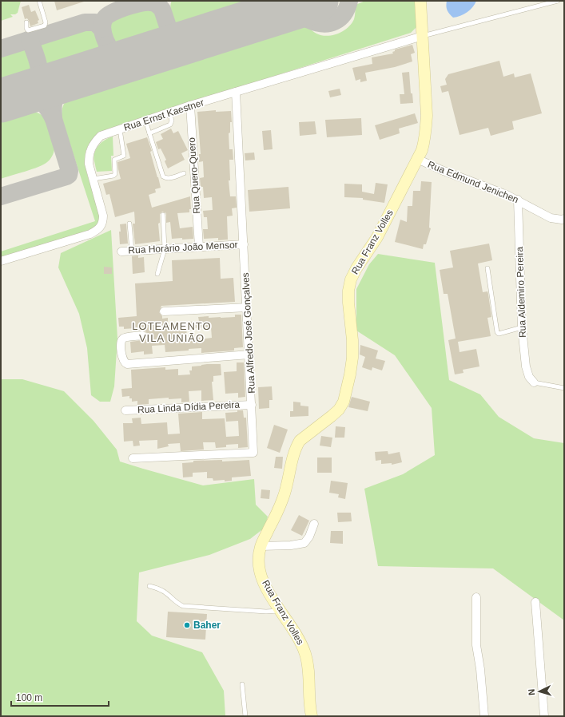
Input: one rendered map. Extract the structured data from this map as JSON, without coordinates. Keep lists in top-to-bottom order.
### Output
{
  "streets": {
    "street": [
      "Rua Ernst Kaestner",
      "Rua Quero-Quero",
      "Rua Edmund Jenichen",
      "Rua Franz Volles",
      "Rua Horário João Mensor",
      "Rua Aldemiro Pereira",
      "Rua Alfredo José Gonçalves",
      "Rua Linda Dídia Pereira"
    ]
  },
  "crossings": [
    ["Rua Ernst Kaestner", "Rua Quero-Quero"],
    ["Rua Ernst Kaestner", "Rua Franz Volles"],
    ["Rua Ernst Kaestner", "Rua Alfredo José Gonçalves"],
    ["Rua Quero-Quero", "Rua Horário João Mensor"],
    ["Rua Edmund Jenichen", "Rua Franz Volles"],
    ["Rua Edmund Jenichen", "Rua Aldemiro Pereira"],
    ["Rua Horário João Mensor", "Rua Alfredo José Gonçalves"],
    ["Rua Alfredo José Gonçalves", "Rua Linda Dídia Pereira"]
  ],
  "districts": ["LOTEAMENTO VILA UNIÃO"],
  "places": ["Baher"],
  "scale_bar": "100 m",
  "north": "left"
}
